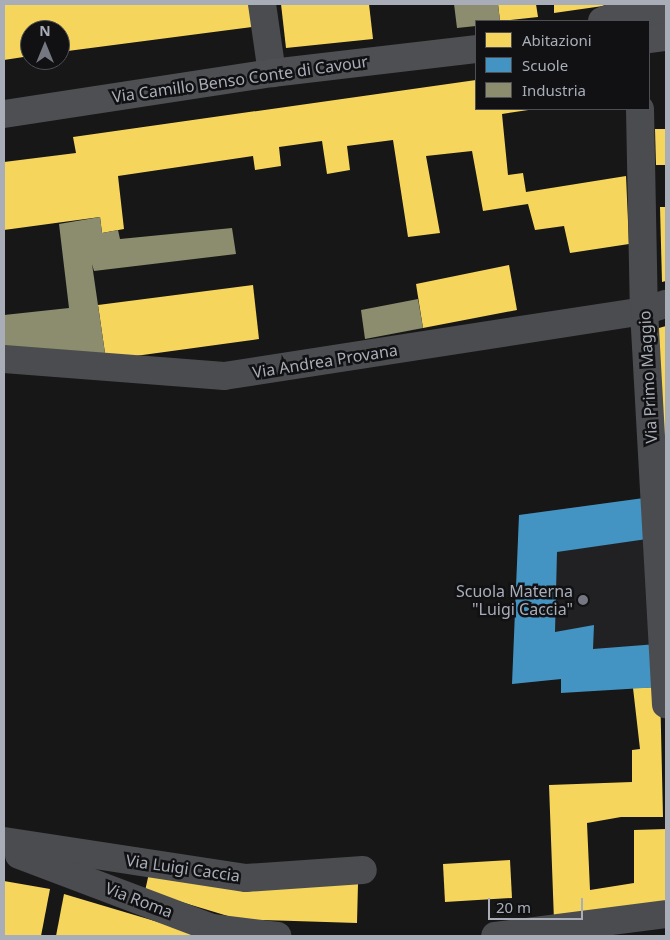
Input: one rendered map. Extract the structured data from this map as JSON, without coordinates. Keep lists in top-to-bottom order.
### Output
{
  "streets": {
    "main road": ["Via Camillo Benso Conte di Cavour"],
    "street": [
      "Via Andrea Provana",
      "Via Primo Maggio",
      "Via Luigi Caccia",
      "Via Roma"
    ]
  },
  "crossings": [
    ["Via Andrea Provana", "Via Primo Maggio"]
  ],
  "places": ["Scuola Materna \"Luigi Caccia\""],
  "legend": ["Abitazioni", "Scuole", "Industria"],
  "scale_bar": "20 m",
  "north": "top"
}
